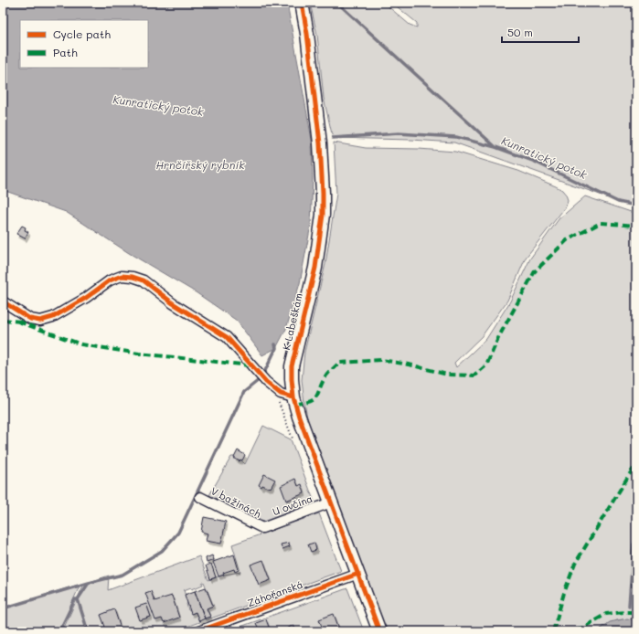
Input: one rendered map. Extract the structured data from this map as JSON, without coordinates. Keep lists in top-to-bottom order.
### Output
{
  "streets": {
    "street": [
      "K Labeškám",
      "V bažinách",
      "U ovčína",
      "Záhořanská"
    ]
  },
  "crossings": [
    ["K Labeškám", "U ovčína"],
    ["K Labeškám", "Záhořanská"],
    ["V bažinách", "U ovčína"]
  ],
  "water": ["Kunratický potok", "Hrnčířský rybník"],
  "legend": ["Cycle path", "Path"],
  "scale_bar": "50 m"
}
